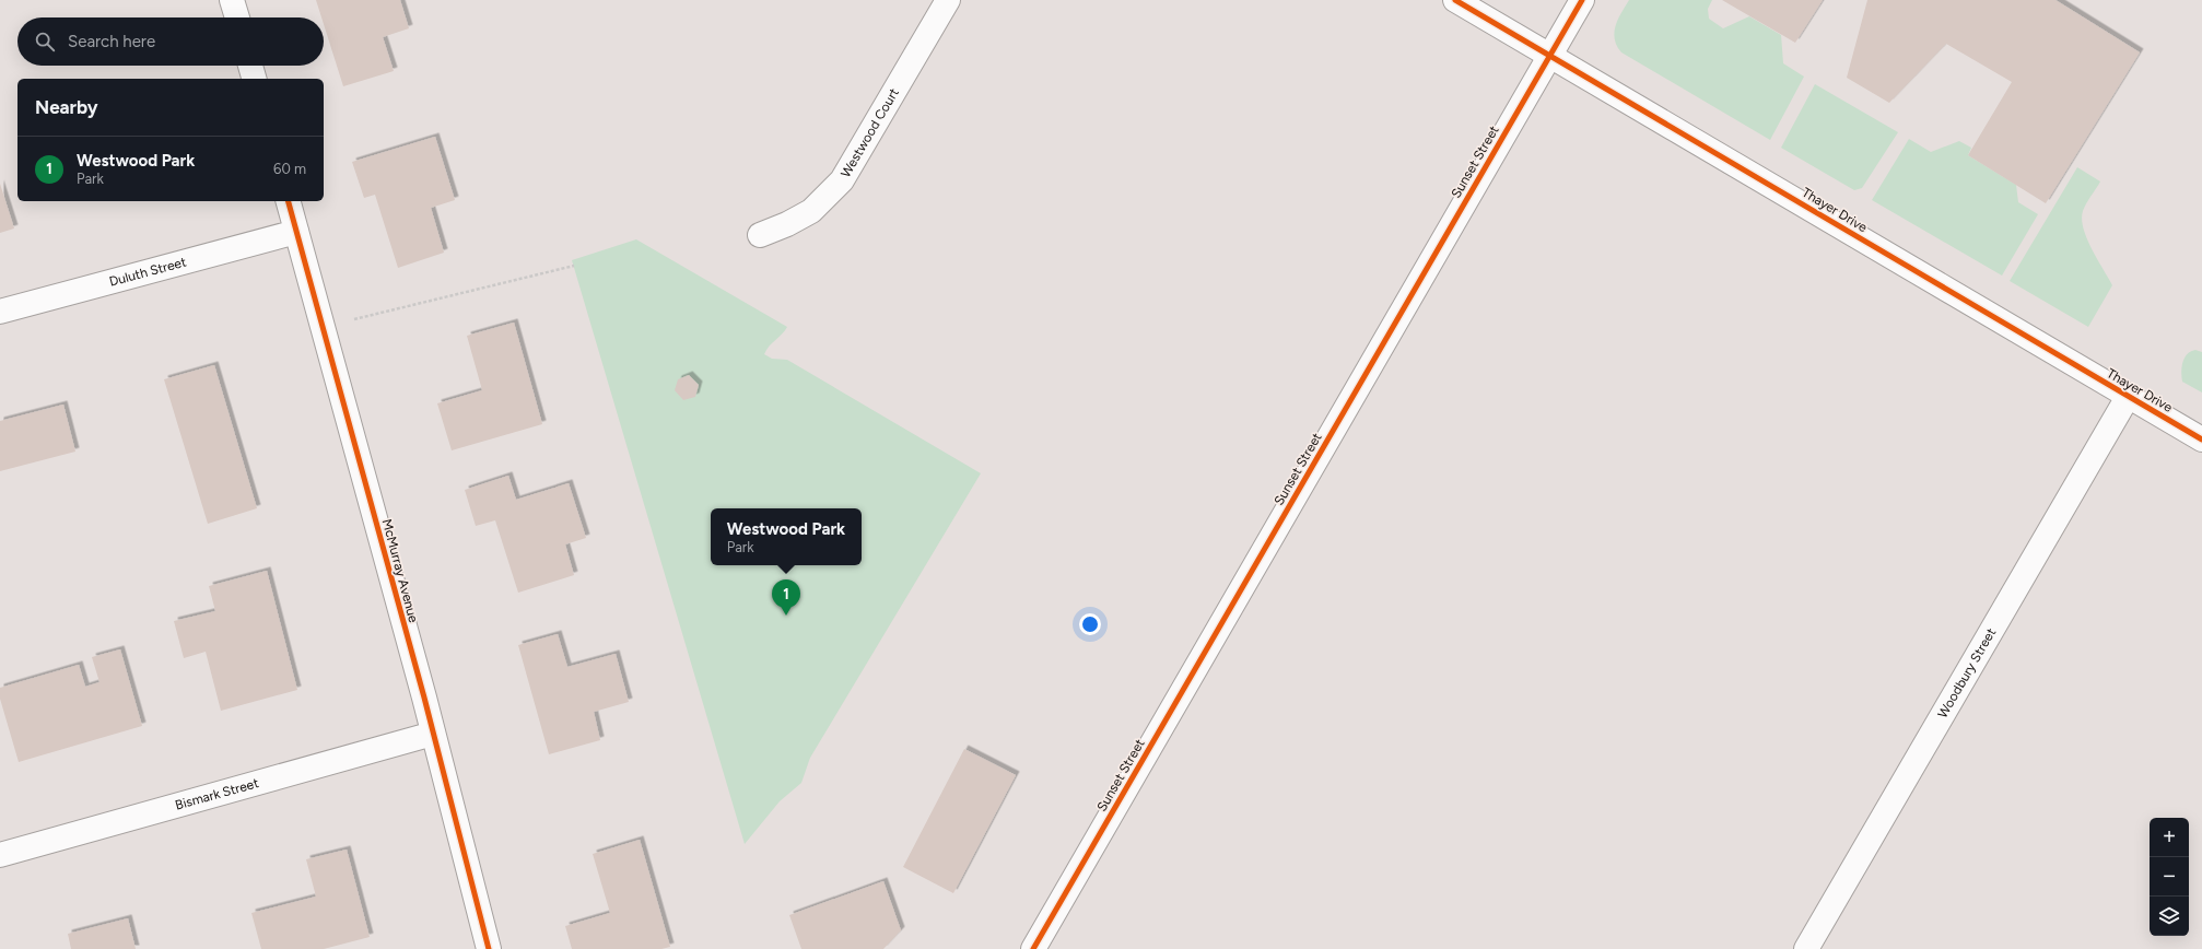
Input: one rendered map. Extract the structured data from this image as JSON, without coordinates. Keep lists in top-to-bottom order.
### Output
{
  "streets": {
    "street": [
      "Westwood Court",
      "Sunset Street",
      "Thayer Drive",
      "Duluth Street",
      "McMurray Avenue",
      "Woodbury Street",
      "Bismark Street"
    ]
  },
  "crossings": [
    ["Sunset Street", "Thayer Drive"],
    ["Thayer Drive", "Woodbury Street"],
    ["Duluth Street", "McMurray Avenue"],
    ["McMurray Avenue", "Bismark Street"]
  ],
  "page": {
    "search": "Search here",
    "heading": "Nearby",
    "list": [
      {
        "mark": "1",
        "name": "Westwood Park",
        "note": "Park",
        "value": "60 m"
      }
    ],
    "popup": ["Westwood Park", "Park"],
    "pins": "1",
    "map_buttons": ["+", "−"]
  }
}
